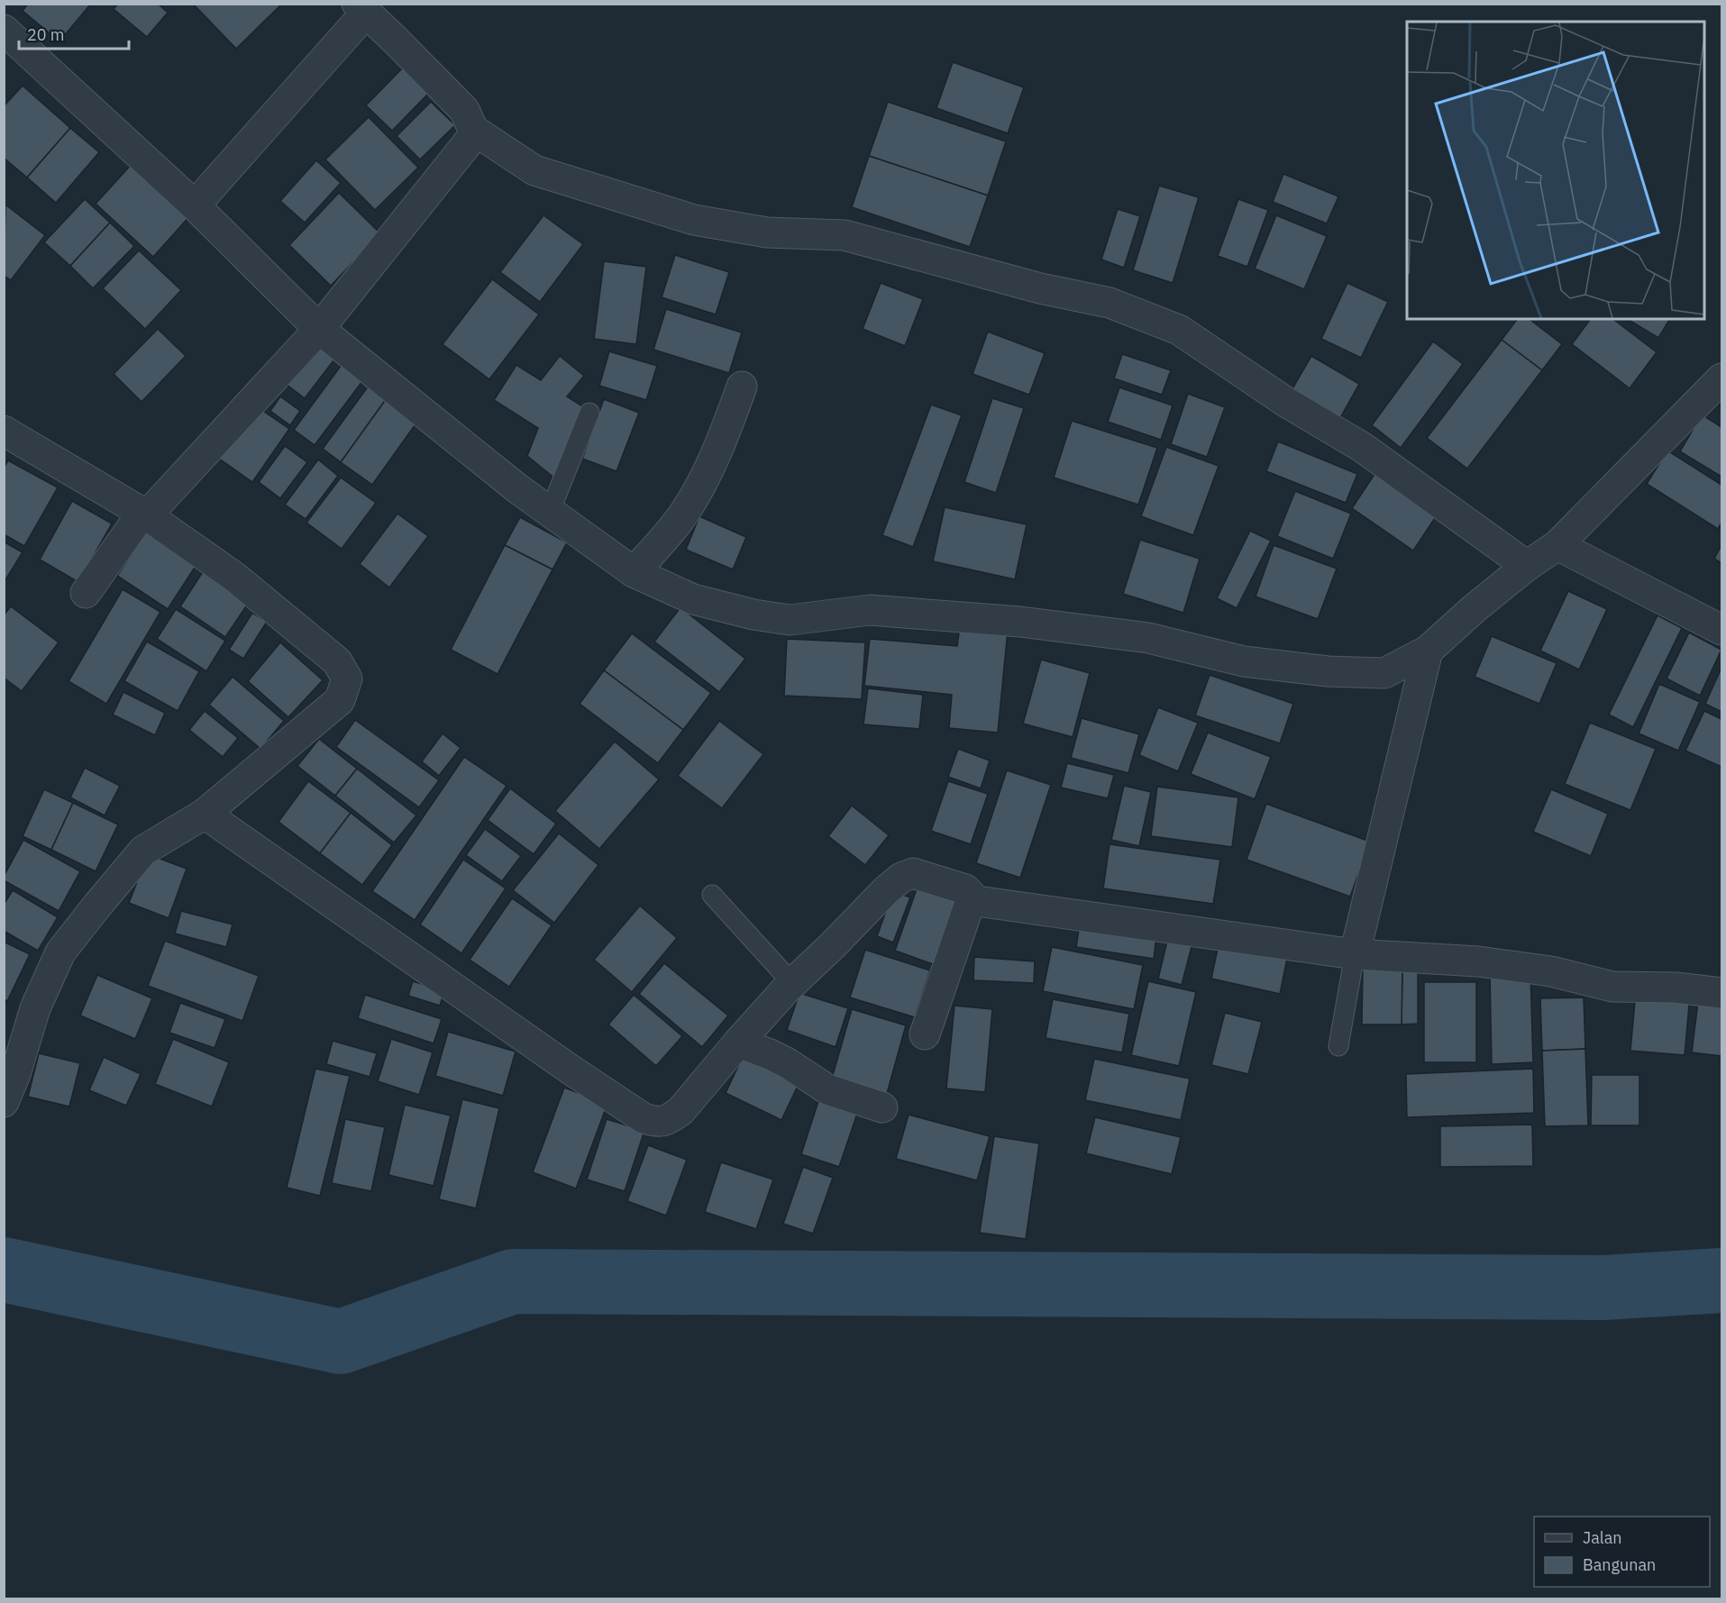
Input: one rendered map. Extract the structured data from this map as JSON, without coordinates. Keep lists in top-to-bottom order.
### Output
{
  "legend": ["Jalan", "Bangunan"],
  "scale_bar": "20 m"
}
